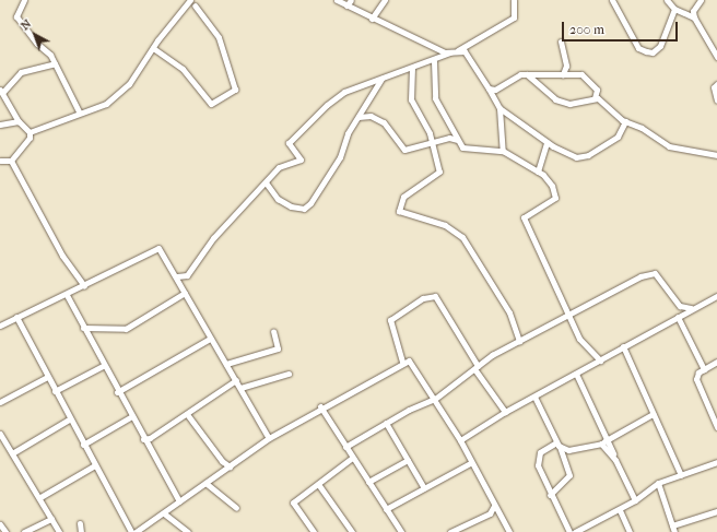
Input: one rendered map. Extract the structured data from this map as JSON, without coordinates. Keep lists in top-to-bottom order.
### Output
{
  "scale_bar": "200 m",
  "north": "top left"
}
